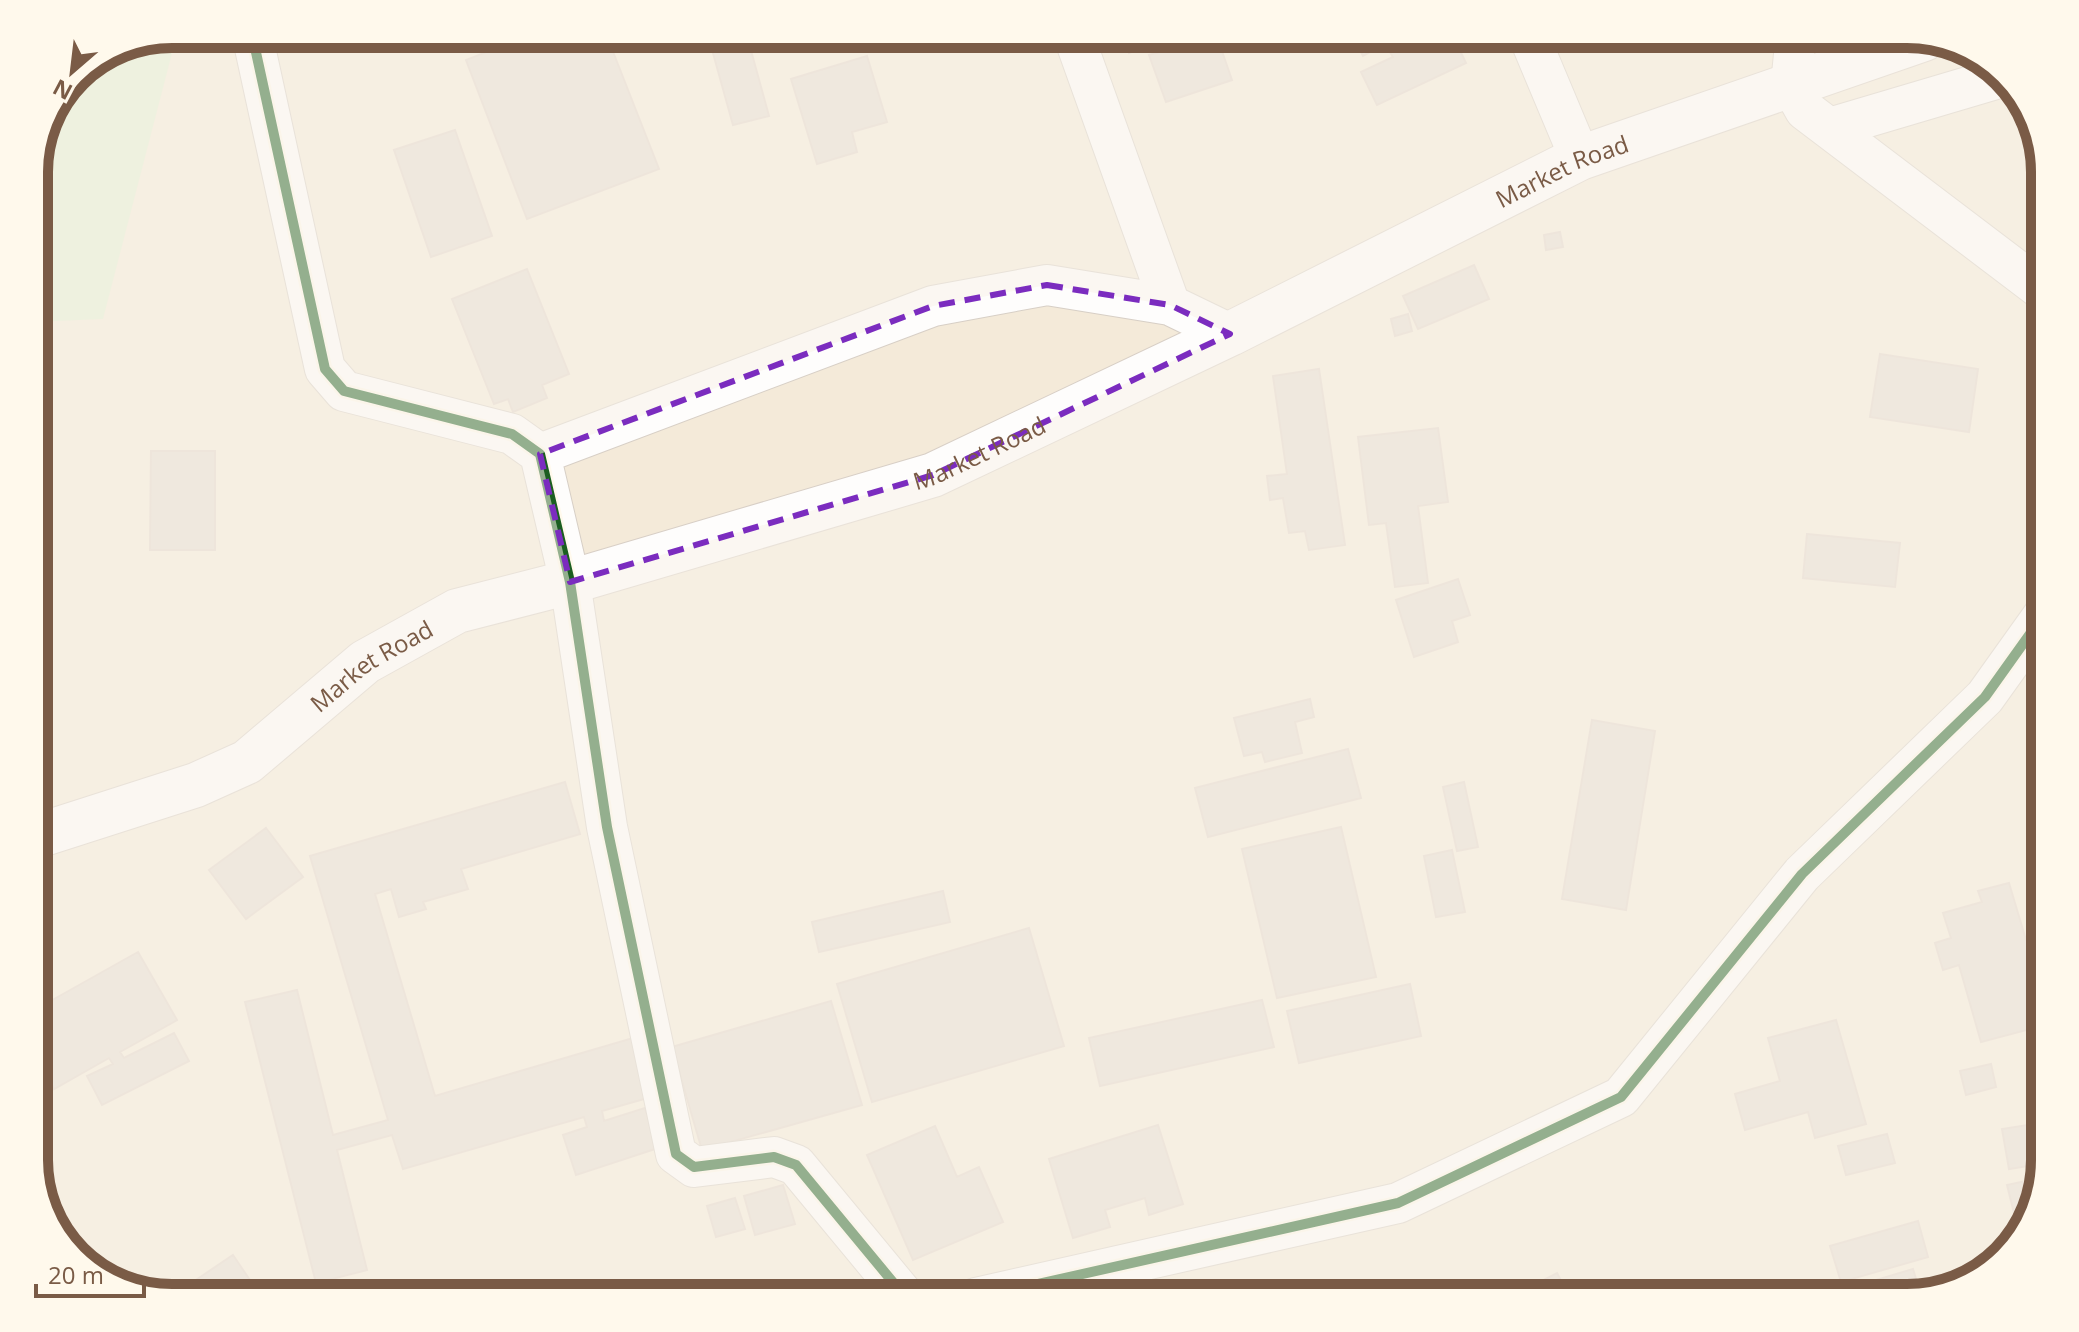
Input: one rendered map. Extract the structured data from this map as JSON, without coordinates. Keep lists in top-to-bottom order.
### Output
{
  "streets": {
    "main road": ["Market Road"]
  },
  "scale_bar": "20 m",
  "north": "bottom left"
}
